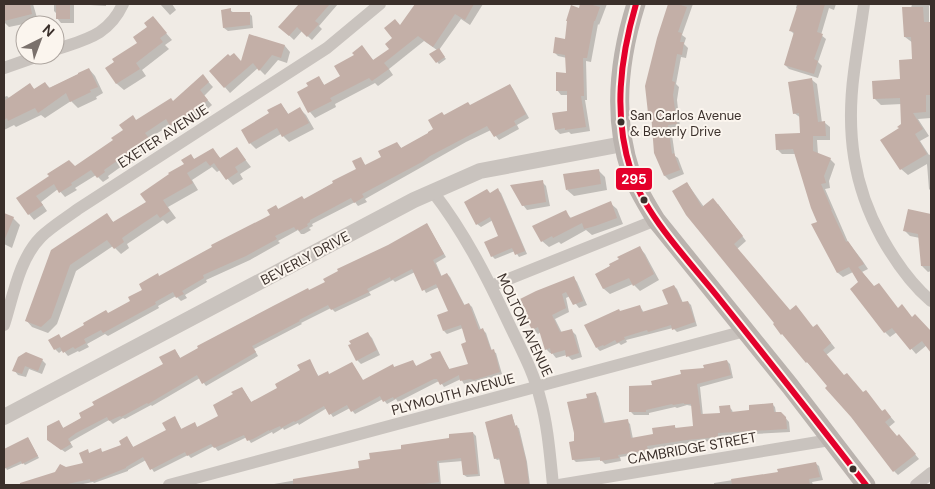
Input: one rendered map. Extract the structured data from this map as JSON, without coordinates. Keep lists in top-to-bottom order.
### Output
{
  "streets": {
    "street": [
      "EXETER AVENUE",
      "BEVERLY DRIVE",
      "MOLTON AVENUE",
      "PLYMOUTH AVENUE",
      "CAMBRIDGE STREET"
    ]
  },
  "crossings": [
    ["BEVERLY DRIVE", "MOLTON AVENUE"],
    ["MOLTON AVENUE", "PLYMOUTH AVENUE"]
  ],
  "places": ["San Carlos Avenue & Beverly Drive"],
  "lines": ["transit line 295"],
  "north": "top right"
}
